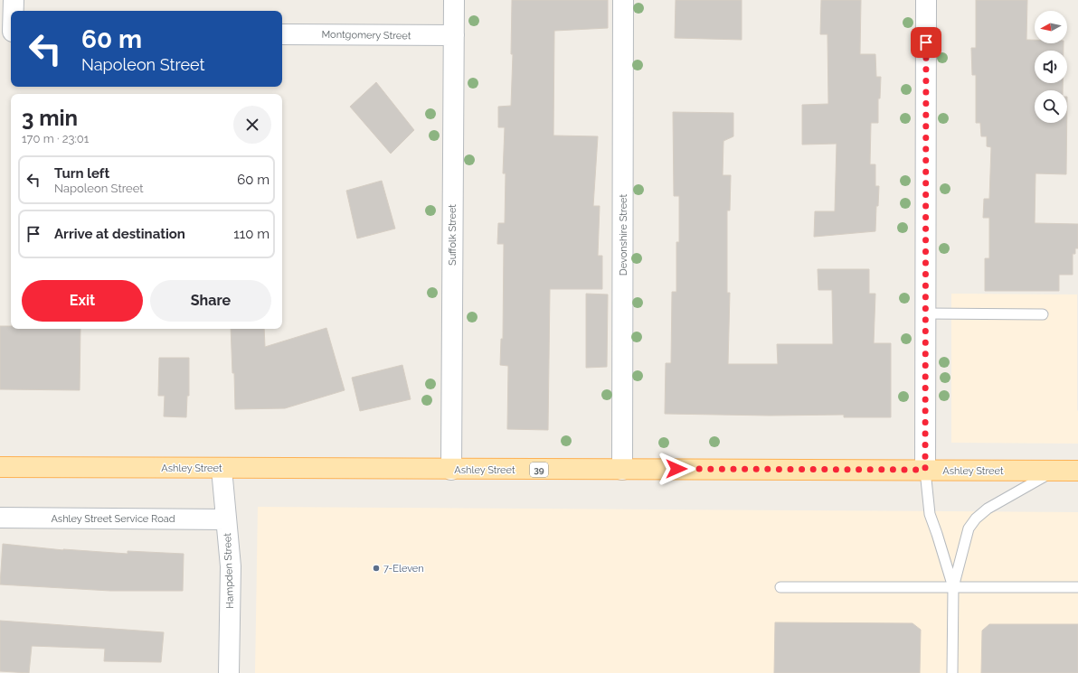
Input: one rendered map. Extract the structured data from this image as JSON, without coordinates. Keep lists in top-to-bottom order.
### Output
{
  "streets": {
    "main road": ["Ashley Street", "39"],
    "street": [
      "Montgomery Street",
      "Suffolk Street",
      "Devonshire Street",
      "Ashley Street Service Road",
      "Hampden Street"
    ]
  },
  "crossings": [
    ["Montgomery Street", "Suffolk Street"],
    ["Suffolk Street", "Ashley Street"],
    ["Devonshire Street", "Ashley Street"],
    ["Ashley Street", "Hampden Street"],
    ["Ashley Street Service Road", "Hampden Street"]
  ],
  "places": ["7-Eleven"],
  "north": "left",
  "page": {
    "turn": ["60 m", "Napoleon Street"],
    "heading": ["3 min", "170 m · 23:01"],
    "list": [
      {
        "name": "Turn left",
        "note": "Napoleon Street",
        "value": "60 m"
      },
      {
        "name": "Arrive at destination",
        "value": "110 m"
      }
    ],
    "buttons": ["Exit", "Share"]
  }
}
